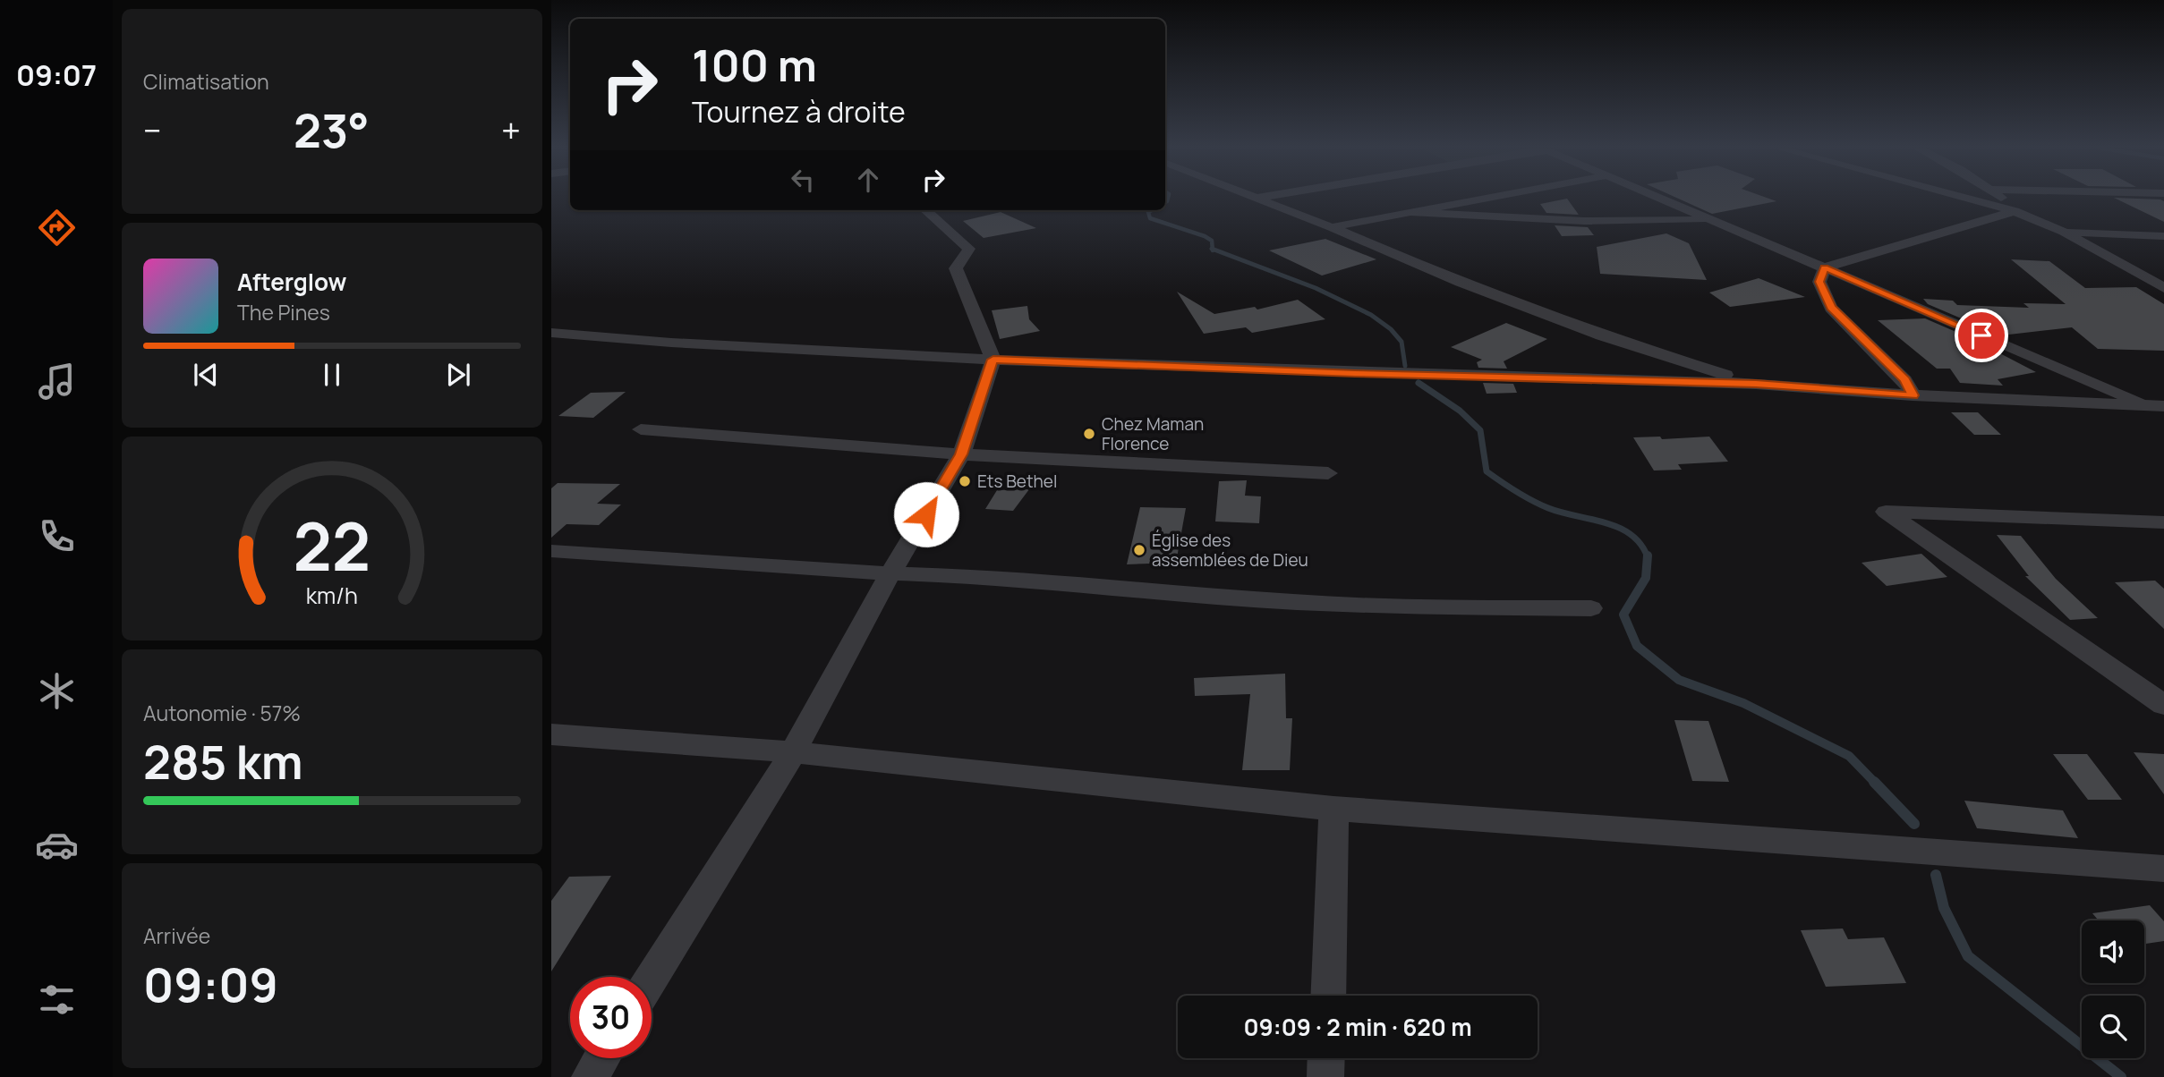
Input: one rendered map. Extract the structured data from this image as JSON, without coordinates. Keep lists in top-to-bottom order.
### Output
{
  "places": ["Chez Maman Florence", "Ets Bethel", "Église des assemblées de Dieu"],
  "page": {
    "tabs": "09:07",
    "tile": [
      "Climatisation",
      ["Autonomie · 57%", "285 km"],
      ["Arrivée", "09:09"]
    ],
    "turn": ["100 m", "Tournez à droite"],
    "heat": ["−", "23°", "+"],
    "song": ["Afterglow", "The Pines"],
    "limit": "30",
    "trip": "09:09 · 2 min · 620 m",
    "gauge": ["22", "km/h"]
  }
}
